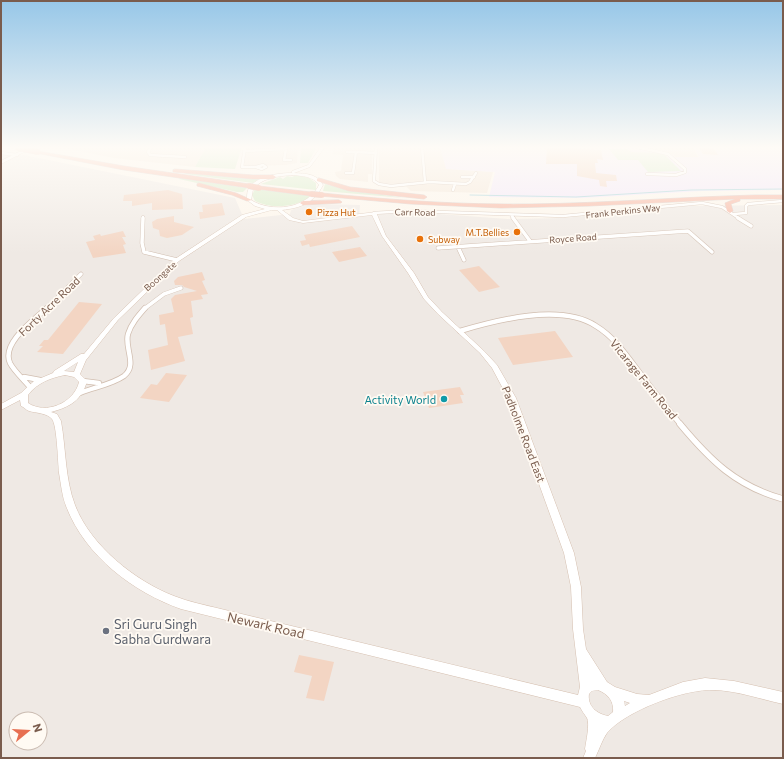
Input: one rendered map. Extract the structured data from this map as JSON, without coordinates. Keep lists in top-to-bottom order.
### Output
{
  "streets": {
    "street": [
      "Frank Perkins Way",
      "Carr Road",
      "Royce Road",
      "Boongate",
      "Forty Acre Road",
      "Vicarage Farm Road",
      "Padholme Road East",
      "Newark Road"
    ]
  },
  "crossings": [
    ["Frank Perkins Way", "Carr Road"],
    ["Carr Road", "Padholme Road East"],
    ["Vicarage Farm Road", "Padholme Road East"],
    ["Padholme Road East", "Newark Road"]
  ],
  "places": [
    "Pizza Hut",
    "M.T.Bellies",
    "Subway",
    "Activity World",
    "Sri Guru Singh Sabha Gurdwara"
  ],
  "north": "right"
}
